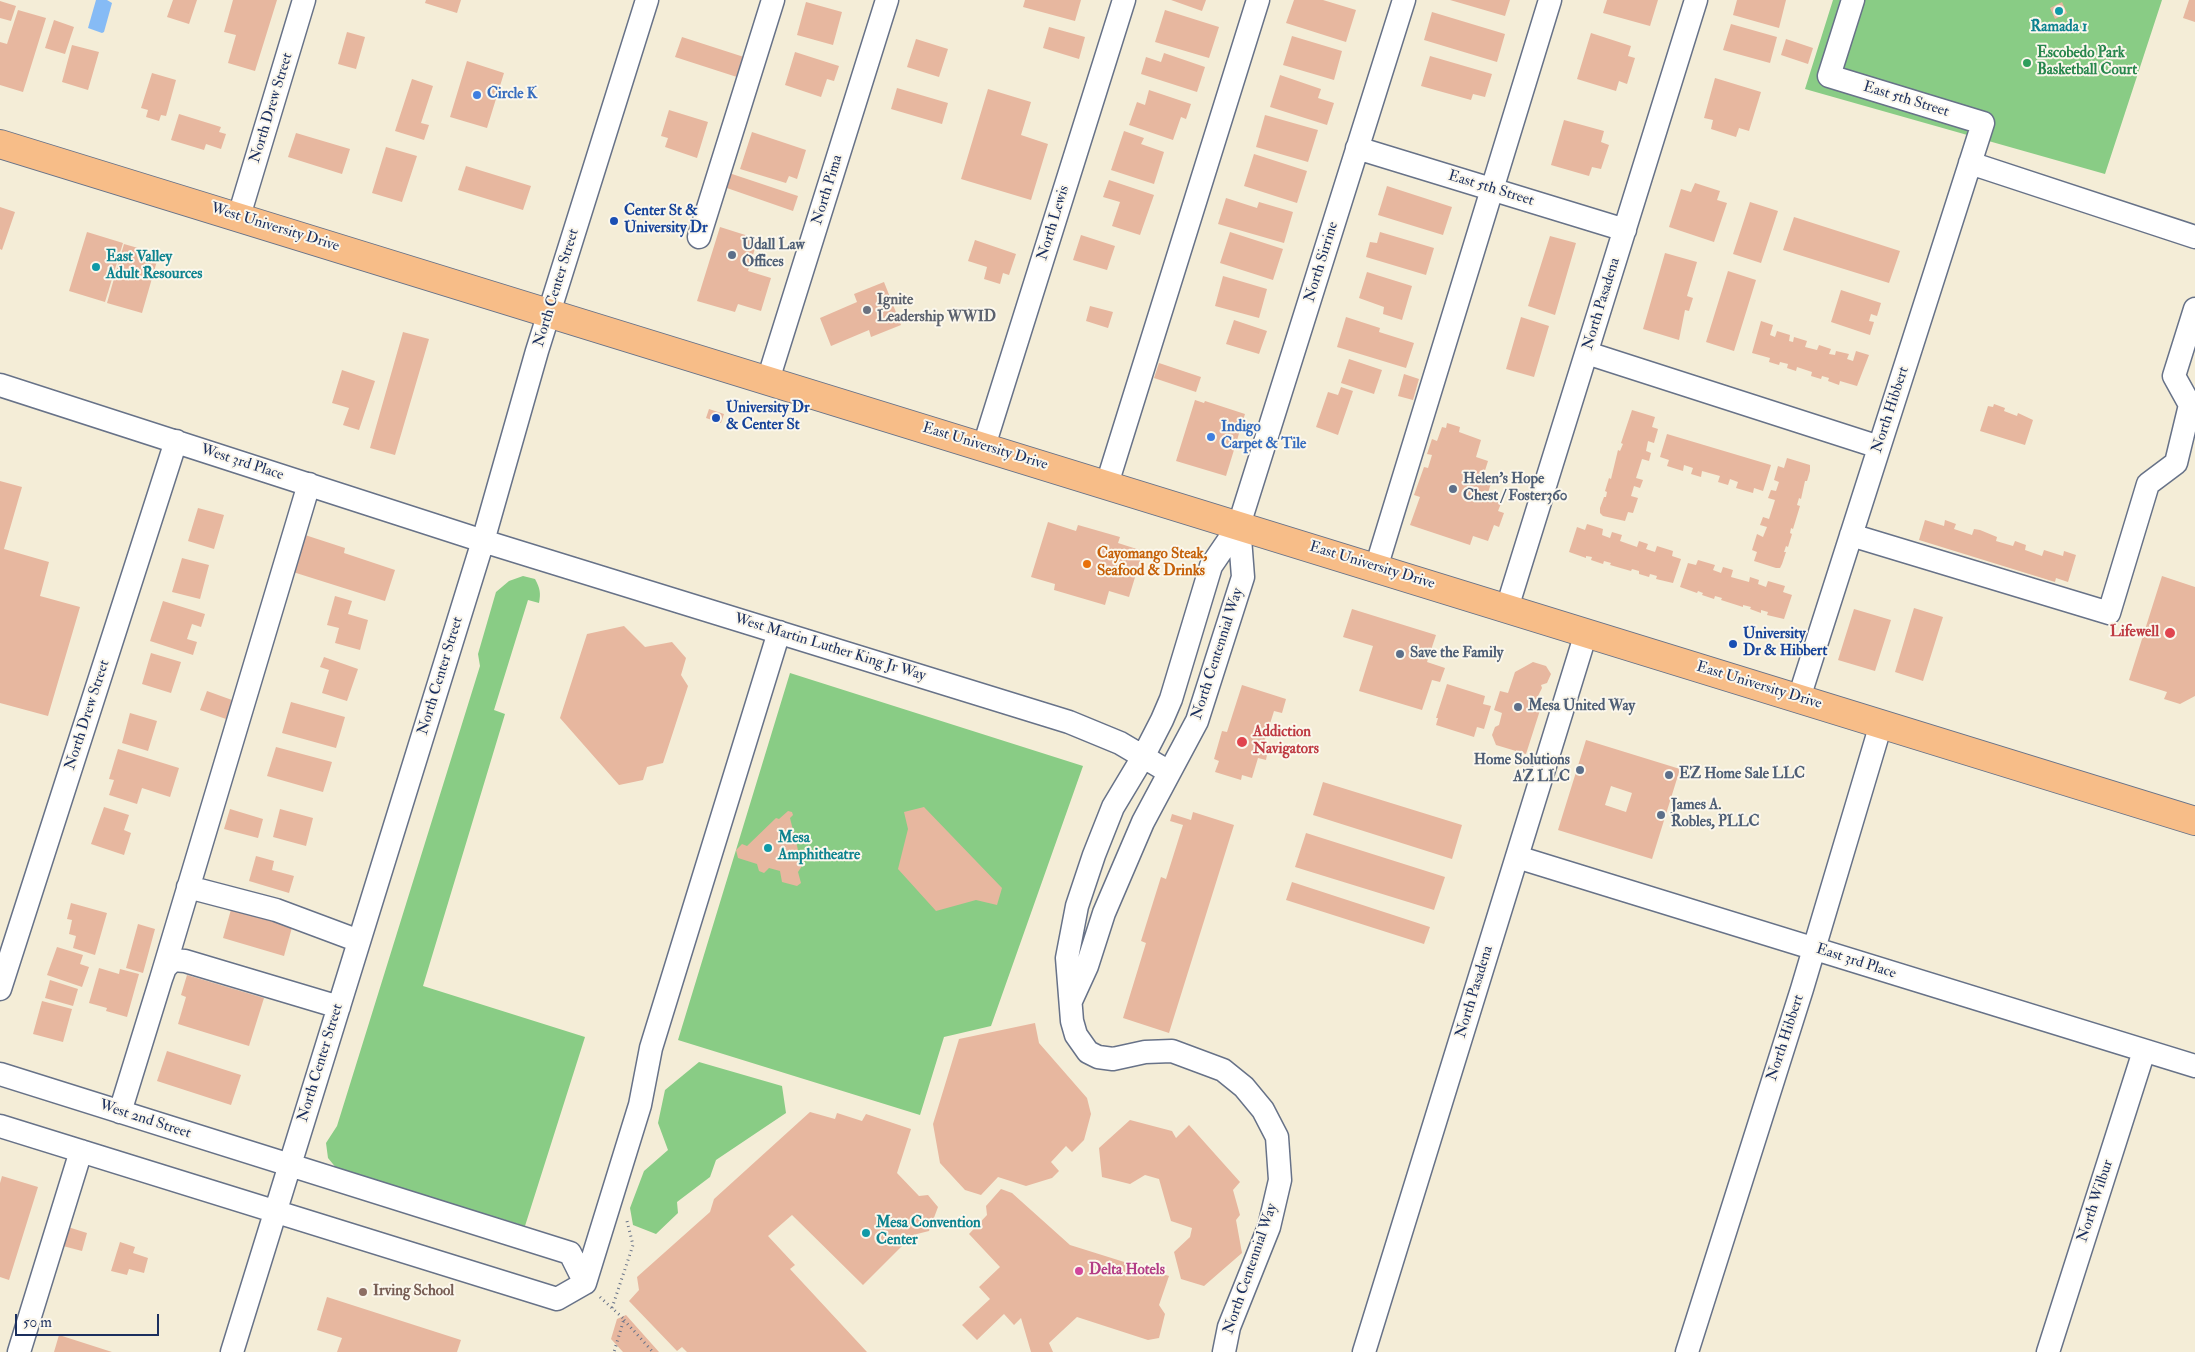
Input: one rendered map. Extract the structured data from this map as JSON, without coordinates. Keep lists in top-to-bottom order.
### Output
{
  "streets": {
    "main road": ["West University Drive", "East University Drive"],
    "street": [
      "East 5th Street",
      "North Drew Street",
      "North Pima",
      "North Lewis",
      "North Sirrine",
      "North Center Street",
      "North Pasadena",
      "North Hibbert",
      "West 3rd Place",
      "West Martin Luther King Jr Way",
      "North Centennial Way",
      "East 3rd Place",
      "West 2nd Street",
      "North Wilbur"
    ]
  },
  "crossings": [
    ["East 5th Street", "North Sirrine"],
    ["East 5th Street", "North Pasadena"],
    ["East 5th Street", "North Hibbert"],
    ["North Drew Street", "West University Drive"],
    ["North Drew Street", "West 3rd Place"],
    ["North Pima", "East University Drive"],
    ["North Lewis", "East University Drive"],
    ["West University Drive", "North Center Street"],
    ["West University Drive", "East University Drive"],
    ["North Sirrine", "East University Drive"],
    ["North Sirrine", "North Centennial Way"],
    ["North Center Street", "East University Drive"],
    ["North Center Street", "West 3rd Place"],
    ["North Center Street", "West Martin Luther King Jr Way"],
    ["North Center Street", "West 2nd Street"],
    ["North Pasadena", "East University Drive"],
    ["North Pasadena", "East 3rd Place"],
    ["North Hibbert", "East University Drive"],
    ["North Hibbert", "East 3rd Place"],
    ["East University Drive", "North Centennial Way"],
    ["West 3rd Place", "West Martin Luther King Jr Way"],
    ["West Martin Luther King Jr Way", "North Centennial Way"],
    ["East 3rd Place", "North Wilbur"]
  ],
  "places": [
    "Ramada 1",
    "Escobedo Park Basketball Court",
    "Circle K",
    "Center St & University Dr",
    "Udall Law Offices",
    "East Valley Adult Resources",
    "Ignite Leadership WWID",
    "University Dr & Center St",
    "Indigo Carpet & Tile",
    "Helen's Hope Chest / Foster360",
    "Cayomango Steak, Seafood & Drinks",
    "Lifewell",
    "University Dr & Hibbert",
    "Save the Family",
    "Mesa United Way",
    "Addiction Navigators",
    "Home Solutions AZ LLC",
    "EZ Home Sale LLC",
    "James A. Robles, PLLC",
    "Mesa Amphitheatre",
    "Mesa Convention Center",
    "Delta Hotels",
    "Irving School"
  ],
  "scale_bar": "50 m"
}
